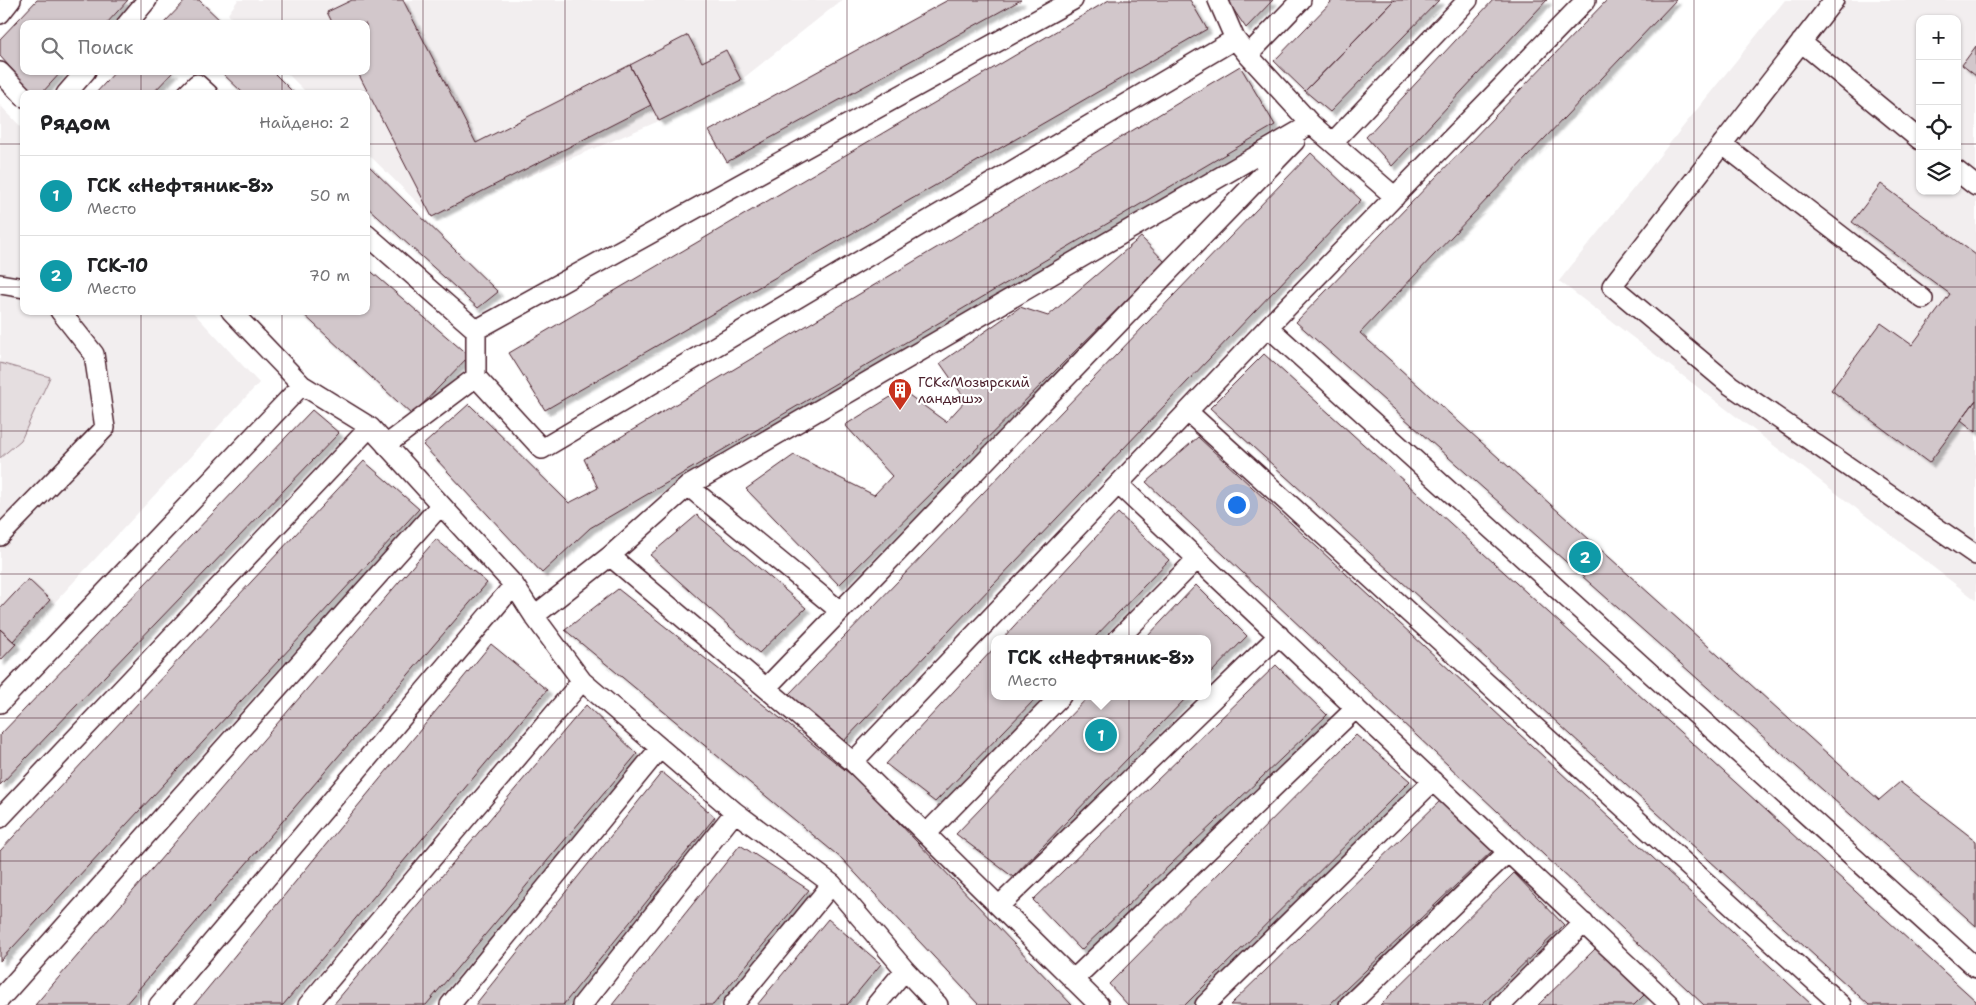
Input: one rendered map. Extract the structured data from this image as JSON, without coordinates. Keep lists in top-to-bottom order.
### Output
{
  "places": {
    "building": ["ГСК«Мозырский ландыш»"]
  },
  "page": {
    "map_buttons": ["+", "−"],
    "search": "Поиск",
    "heading": ["Рядом", "Найдено: 2"],
    "list": [
      {
        "mark": "1",
        "name": "ГСК «Нефтяник-8»",
        "note": "Место",
        "value": "50 m"
      },
      {
        "mark": "2",
        "name": "ГСК-10",
        "note": "Место",
        "value": "70 m"
      }
    ],
    "pins": ["2", "1"],
    "popup": ["ГСК «Нефтяник-8»", "Место"]
  }
}
